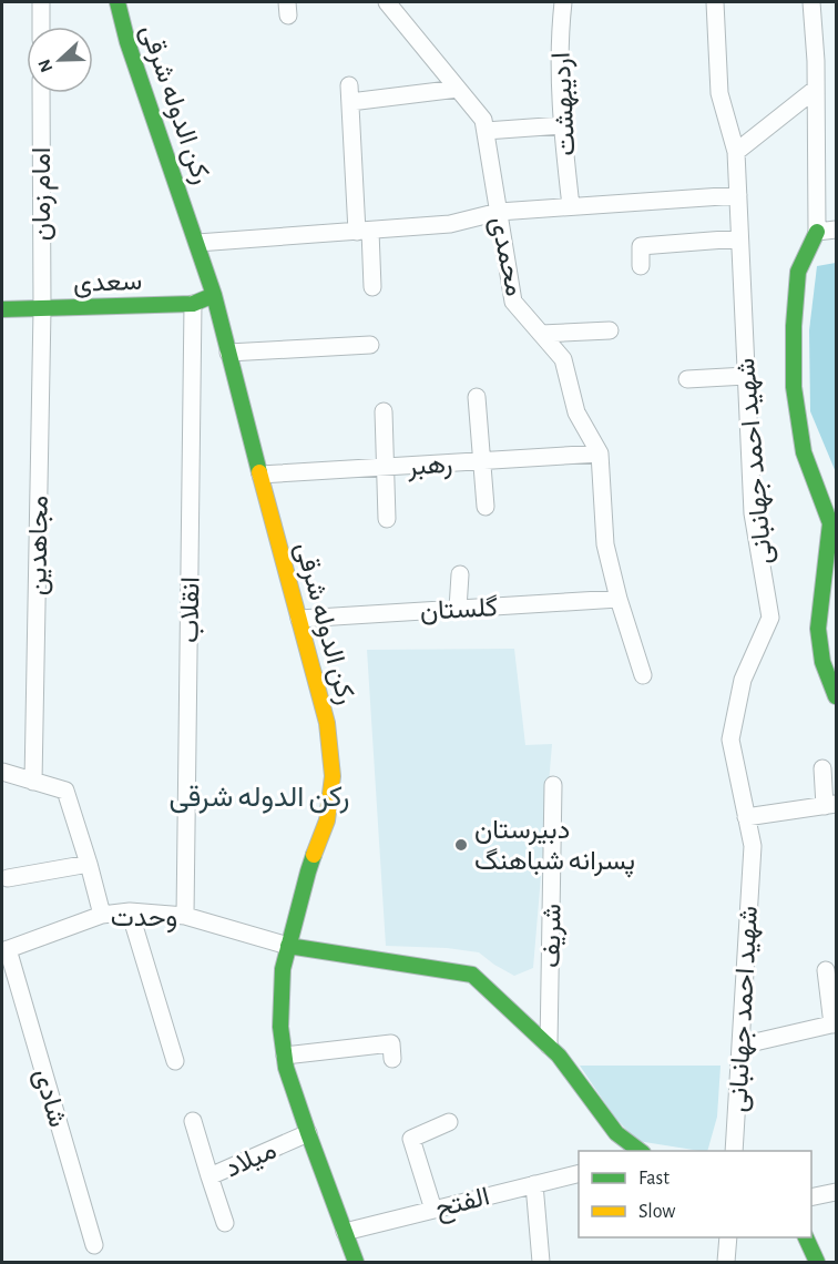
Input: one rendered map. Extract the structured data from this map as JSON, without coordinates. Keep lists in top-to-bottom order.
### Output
{
  "streets": {
    "main road": ["رکن الدوله شرقی", "سعدی"],
    "street": [
      "اردیبهشت",
      "امام زمان",
      "محمدی",
      "شهید احمد جهانبانی",
      "رهبر",
      "مجاهدین",
      "گلستان",
      "انقلاب",
      "وحدت",
      "شریف",
      "شادی",
      "میلاد",
      "الفتح"
    ]
  },
  "crossings": [
    ["رکن الدوله شرقی", "سعدی"],
    ["رکن الدوله شرقی", "رهبر"],
    ["رکن الدوله شرقی", "گلستان"],
    ["رکن الدوله شرقی", "وحدت"],
    ["رکن الدوله شرقی", "میلاد"],
    ["رکن الدوله شرقی", "الفتح"],
    ["امام زمان", "سعدی"],
    ["امام زمان", "مجاهدین"],
    ["محمدی", "رهبر"],
    ["محمدی", "گلستان"],
    ["سعدی", "مجاهدین"],
    ["سعدی", "انقلاب"],
    ["انقلاب", "وحدت"],
    ["وحدت", "شادی"]
  ],
  "districts": ["رکن الدوله شرقی"],
  "places": ["دبیرستان پسرانه شباهنگ"],
  "legend": ["Fast", "Slow"],
  "north": "left"
}
